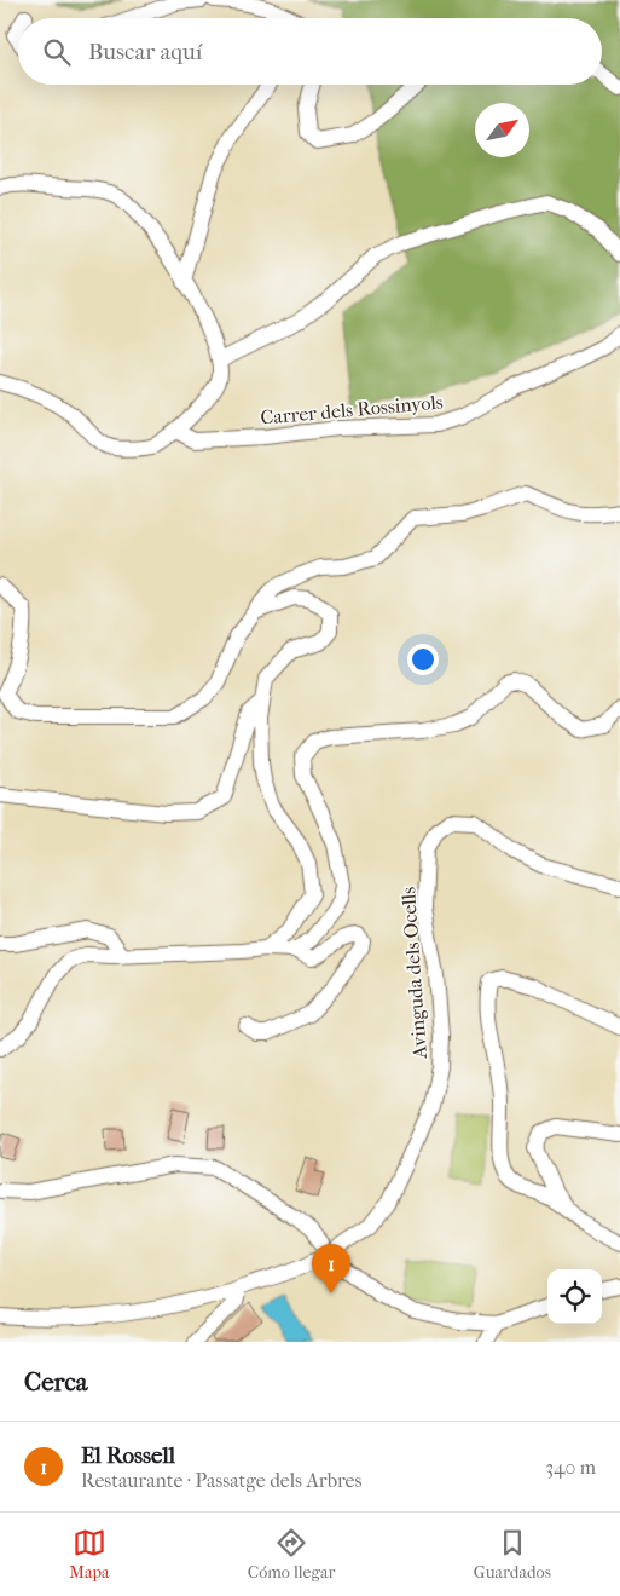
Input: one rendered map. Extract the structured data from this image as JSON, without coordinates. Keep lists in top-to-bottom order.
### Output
{
  "streets": {
    "street": ["Carrer dels Rossinyols", "Avinguda dels Ocells"]
  },
  "north": "top right",
  "page": {
    "search": "Buscar aquí",
    "pins": "1",
    "heading": "Cerca",
    "list": [
      {
        "mark": "1",
        "name": "El Rossell",
        "note": "Restaurante · Passatge dels Arbres",
        "value": "340 m"
      }
    ],
    "nav": ["Mapa", "Cómo llegar", "Guardados"]
  }
}
